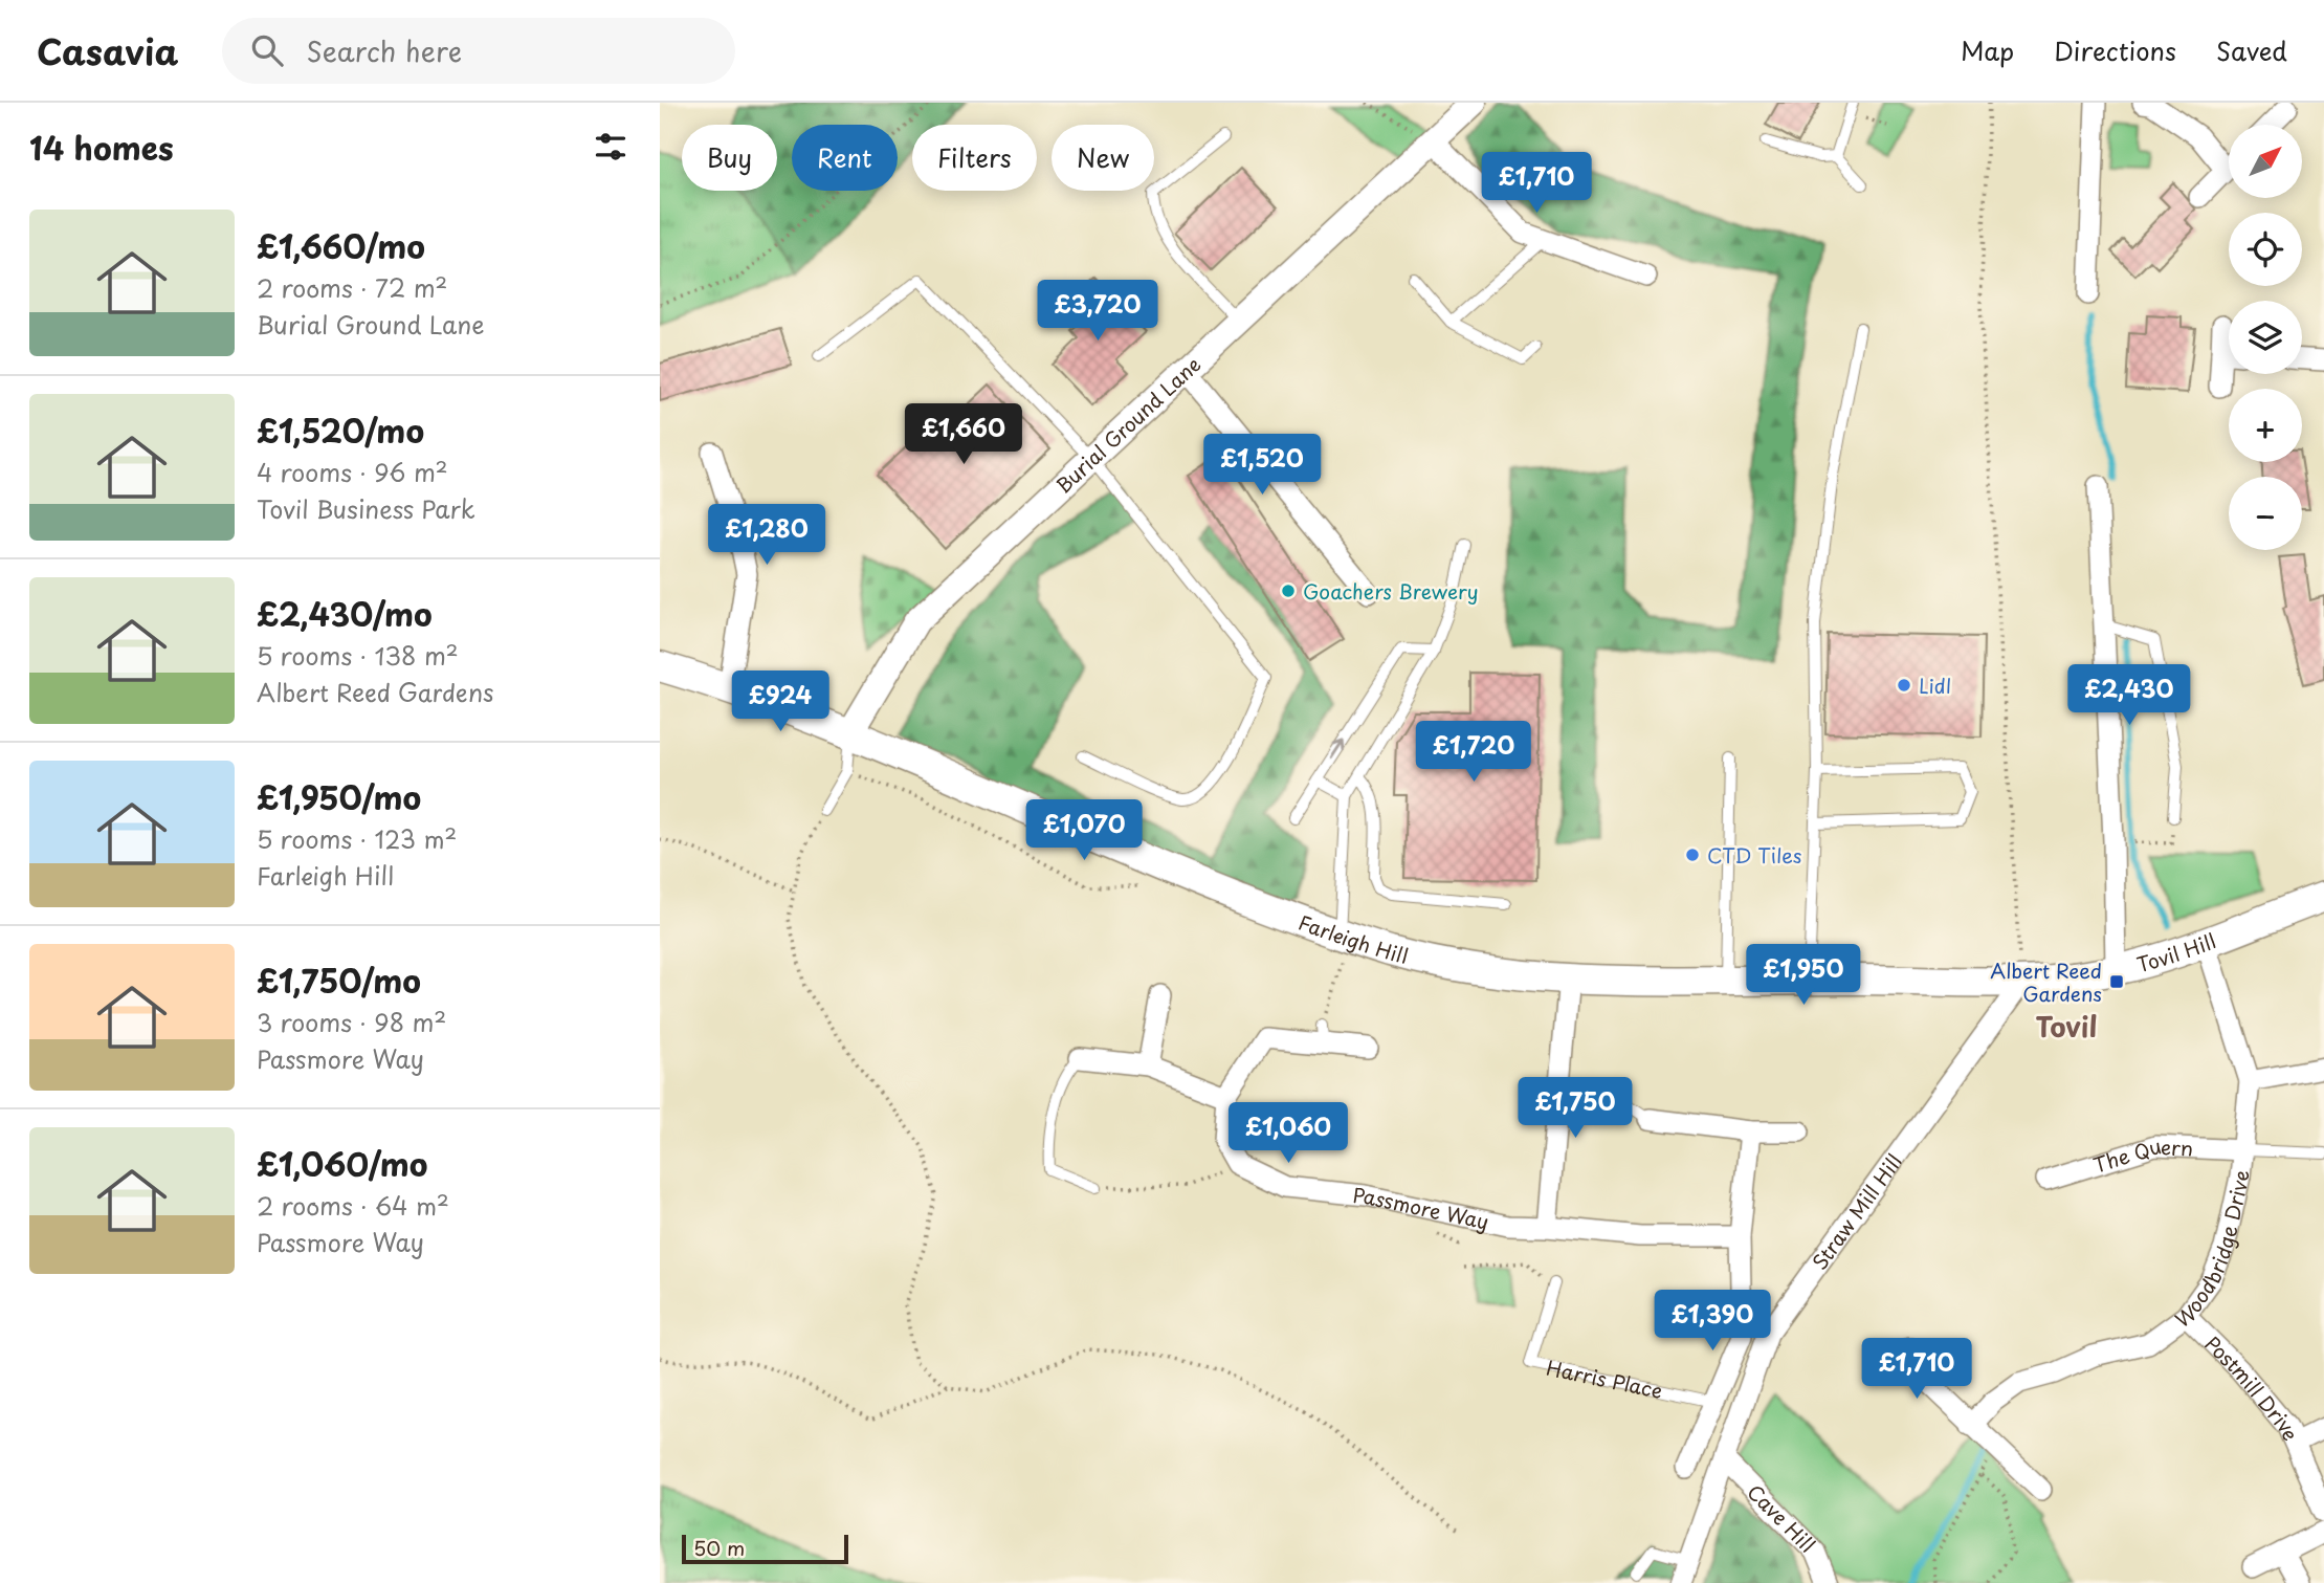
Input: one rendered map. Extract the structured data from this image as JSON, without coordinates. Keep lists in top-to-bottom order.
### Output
{
  "streets": {
    "main road": ["Farleigh Hill", "Tovil Hill"],
    "street": [
      "Burial Ground Lane",
      "The Quern",
      "Passmore Way",
      "Straw Mill Hill",
      "Woodbridge Drive",
      "Postmill Drive",
      "Cave Hill"
    ],
    "lane": ["Harris Place"]
  },
  "crossings": [
    ["Burial Ground Lane", "Farleigh Hill"],
    ["Farleigh Hill", "Tovil Hill"],
    ["Farleigh Hill", "Straw Mill Hill"],
    ["Tovil Hill", "Straw Mill Hill"],
    ["Tovil Hill", "Woodbridge Drive"],
    ["The Quern", "Woodbridge Drive"],
    ["Straw Mill Hill", "Cave Hill"],
    ["Woodbridge Drive", "Postmill Drive"]
  ],
  "districts": ["Tovil"],
  "places": {
    "other": ["Goachers Brewery", "Lidl", "CTD Tiles"],
    "transit": ["Albert Reed Gardens"]
  },
  "scale_bar": "50 m",
  "north": "top right",
  "page": {
    "header": "Casavia",
    "search": "Search here",
    "nav": ["Map", "Directions", "Saved"],
    "heading": "14 homes",
    "map_buttons": ["+", "−"],
    "chip": [
      "Buy",
      "Rent",
      "Filters",
      "New"
    ],
    "price": [
      "£1,710",
      "£3,720",
      "£1,660",
      "£1,520",
      "£1,280",
      "£2,430",
      "£924",
      "£1,720",
      "£1,070",
      "£1,950",
      "£1,750",
      "£1,060",
      "£1,390",
      "£1,710"
    ],
    "list": [
      {
        "name": "£1,660/mo",
        "note": "2 rooms · 72 m² · Burial Ground Lane"
      },
      {
        "name": "£1,520/mo",
        "note": "4 rooms · 96 m² · Tovil Business Park"
      },
      {
        "name": "£2,430/mo",
        "note": "5 rooms · 138 m² · Albert Reed Gardens"
      },
      {
        "name": "£1,950/mo",
        "note": "5 rooms · 123 m² · Farleigh Hill"
      },
      {
        "name": "£1,750/mo",
        "note": "3 rooms · 98 m² · Passmore Way"
      },
      {
        "name": "£1,060/mo",
        "note": "2 rooms · 64 m² · Passmore Way"
      }
    ],
    "scale": "50 m"
  }
}
